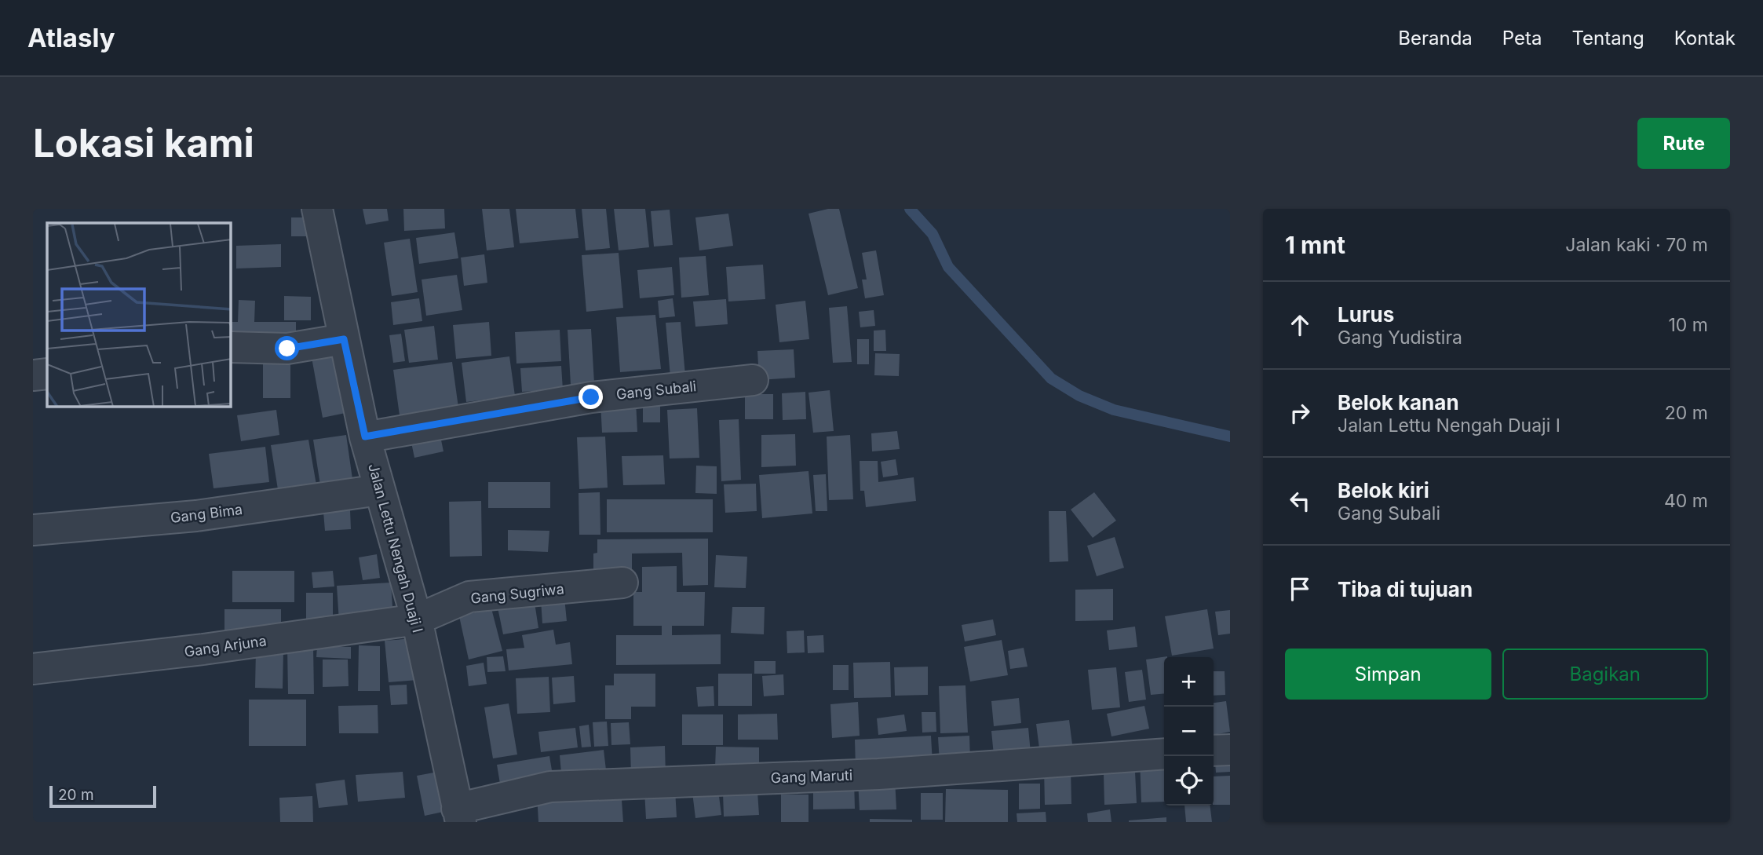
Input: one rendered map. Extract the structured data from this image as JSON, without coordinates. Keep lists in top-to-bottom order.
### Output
{
  "streets": {
    "street": [
      "Gang Subali",
      "Gang Bima",
      "Jalan Lettu Nengah Duaji I",
      "Gang Sugriwa",
      "Gang Arjuna",
      "Gang Maruti"
    ]
  },
  "crossings": [
    ["Gang Subali", "Jalan Lettu Nengah Duaji I"],
    ["Gang Bima", "Jalan Lettu Nengah Duaji I"],
    ["Jalan Lettu Nengah Duaji I", "Gang Sugriwa"],
    ["Jalan Lettu Nengah Duaji I", "Gang Arjuna"],
    ["Jalan Lettu Nengah Duaji I", "Gang Maruti"],
    ["Gang Sugriwa", "Gang Arjuna"]
  ],
  "scale_bar": "20 m",
  "page": {
    "header": "Atlasly",
    "nav": [
      "Beranda",
      "Peta",
      "Tentang",
      "Kontak"
    ],
    "buttons": [
      "Rute",
      ["Simpan", "Bagikan"]
    ],
    "title": "Lokasi kami",
    "heading": ["1 mnt", "Jalan kaki · 70 m"],
    "list": [
      ["Lurus", "Gang Yudistira", "10 m"],
      ["Belok kanan", "Jalan Lettu Nengah Duaji I", "20 m"],
      ["Belok kiri", "Gang Subali", "40 m"],
      "Tiba di tujuan"
    ],
    "map_buttons": ["+", "−"],
    "scale": "20 m"
  }
}
